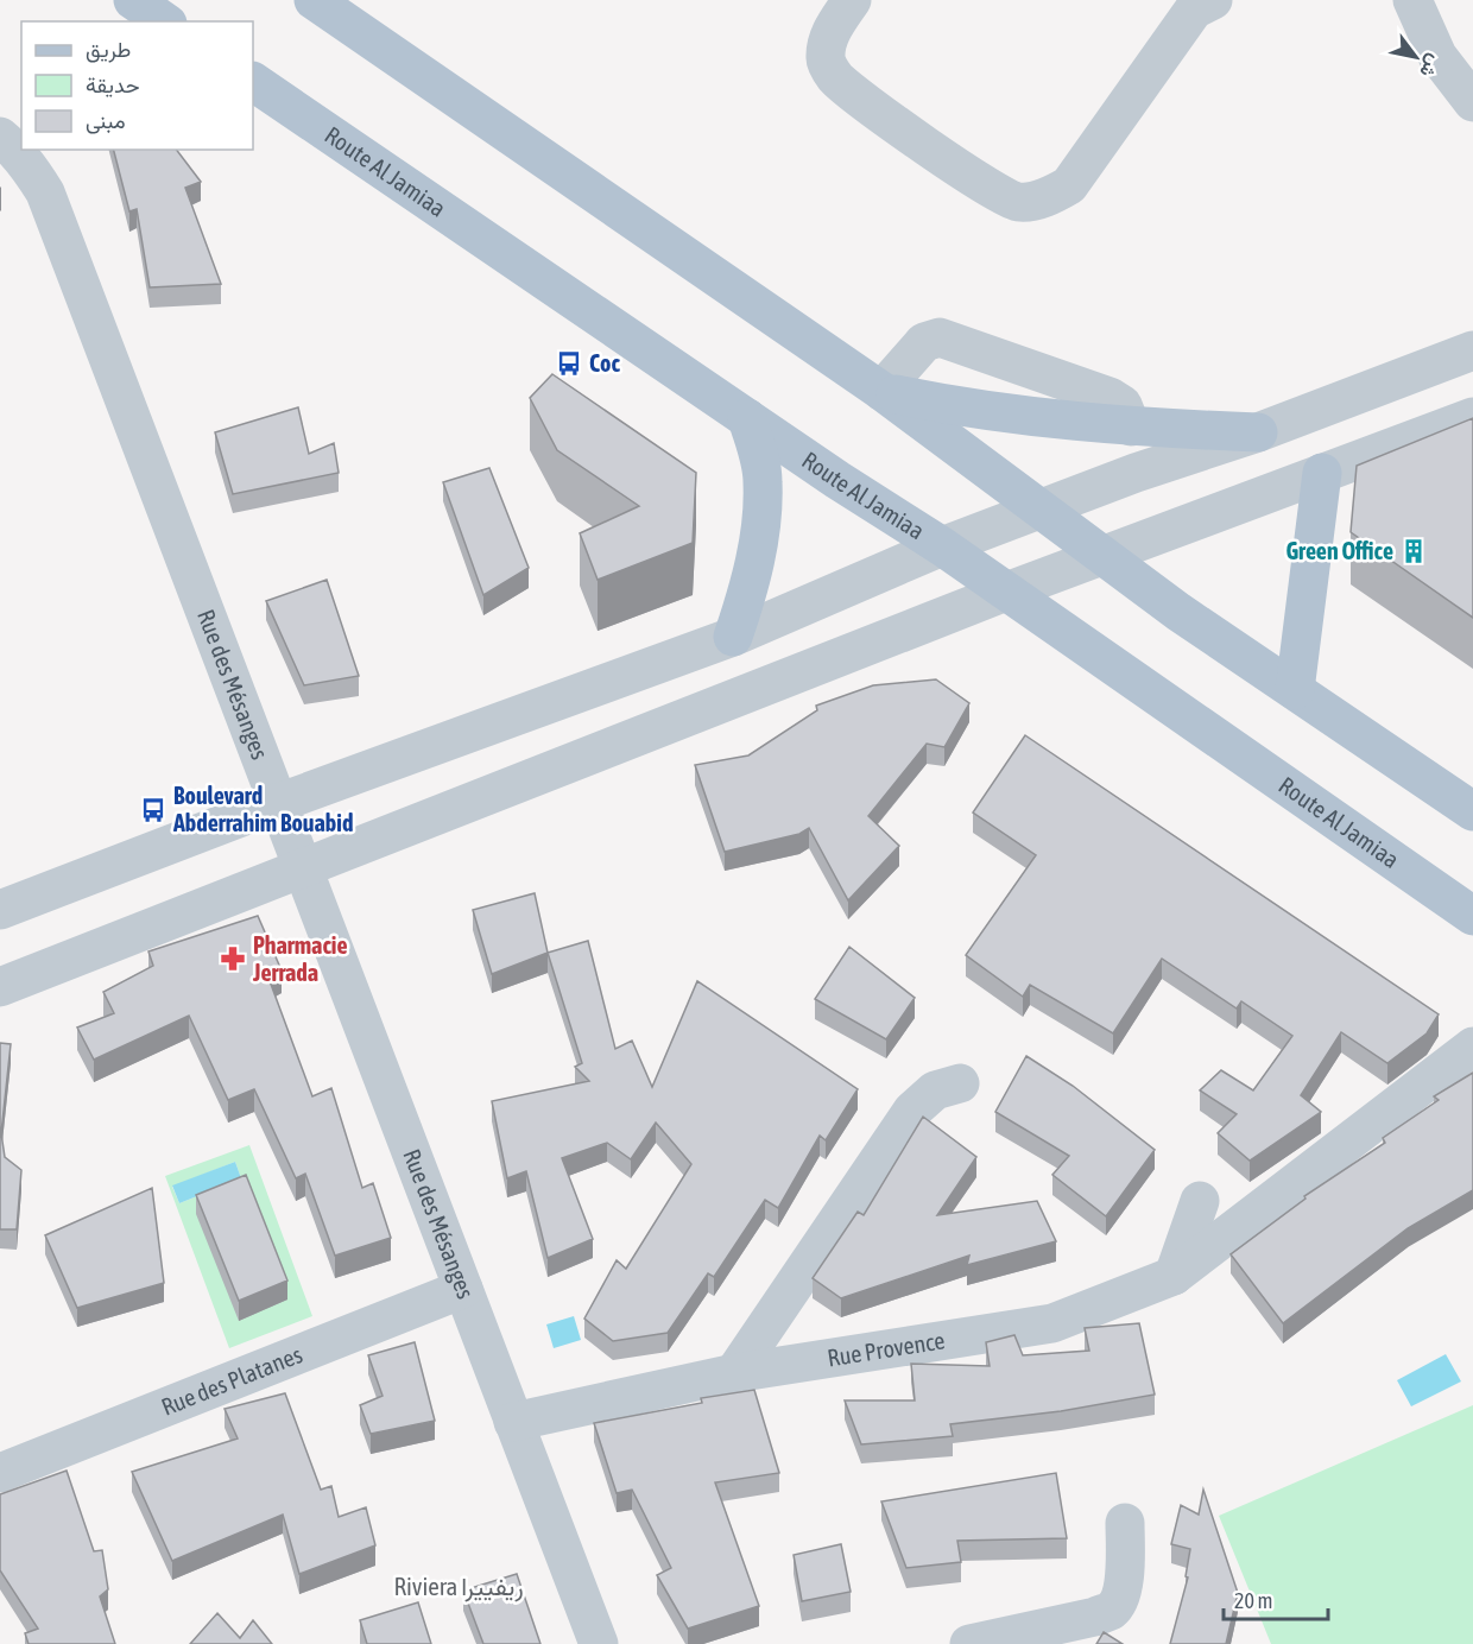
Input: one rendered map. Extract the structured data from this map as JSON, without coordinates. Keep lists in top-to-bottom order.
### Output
{
  "streets": {
    "main road": ["Route Al Jamiaa"],
    "street": ["Rue des Mésanges", "Rue Provence", "Rue des Platanes"]
  },
  "crossings": [
    ["Rue des Mésanges", "Rue Provence"],
    ["Rue des Mésanges", "Rue des Platanes"]
  ],
  "districts": ["Riviera ريفييرا"],
  "places": {
    "bus stop": ["Coc", "Boulevard Abderrahim Bouabid"],
    "building": ["Green Office"],
    "pharmacy": ["Pharmacie Jerrada"]
  },
  "legend": ["طريق", "حديقة", "مبنى"],
  "scale_bar": "20 m",
  "north": "bottom right"
}
